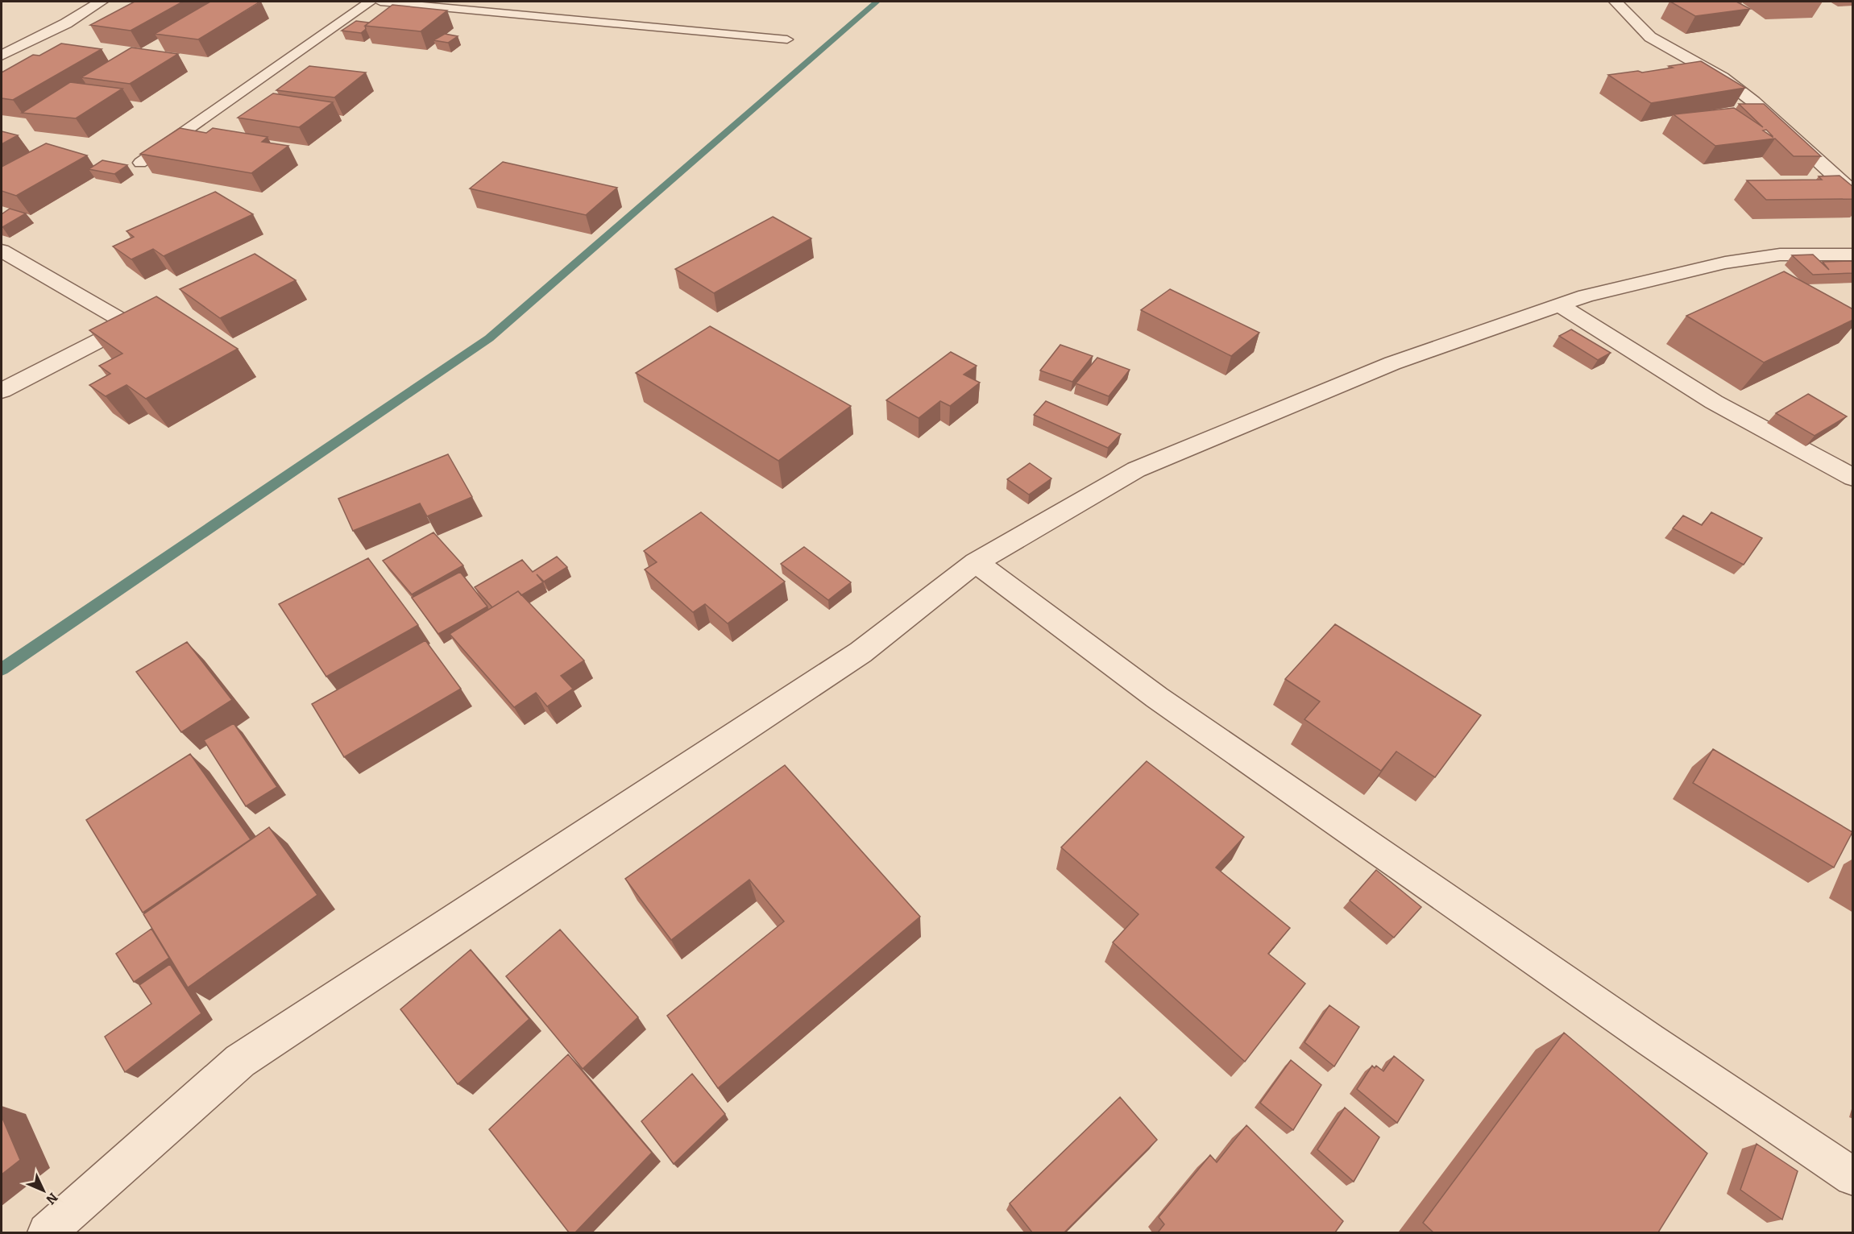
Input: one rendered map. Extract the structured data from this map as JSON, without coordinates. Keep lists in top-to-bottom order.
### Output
{
  "north": "bottom right"
}
